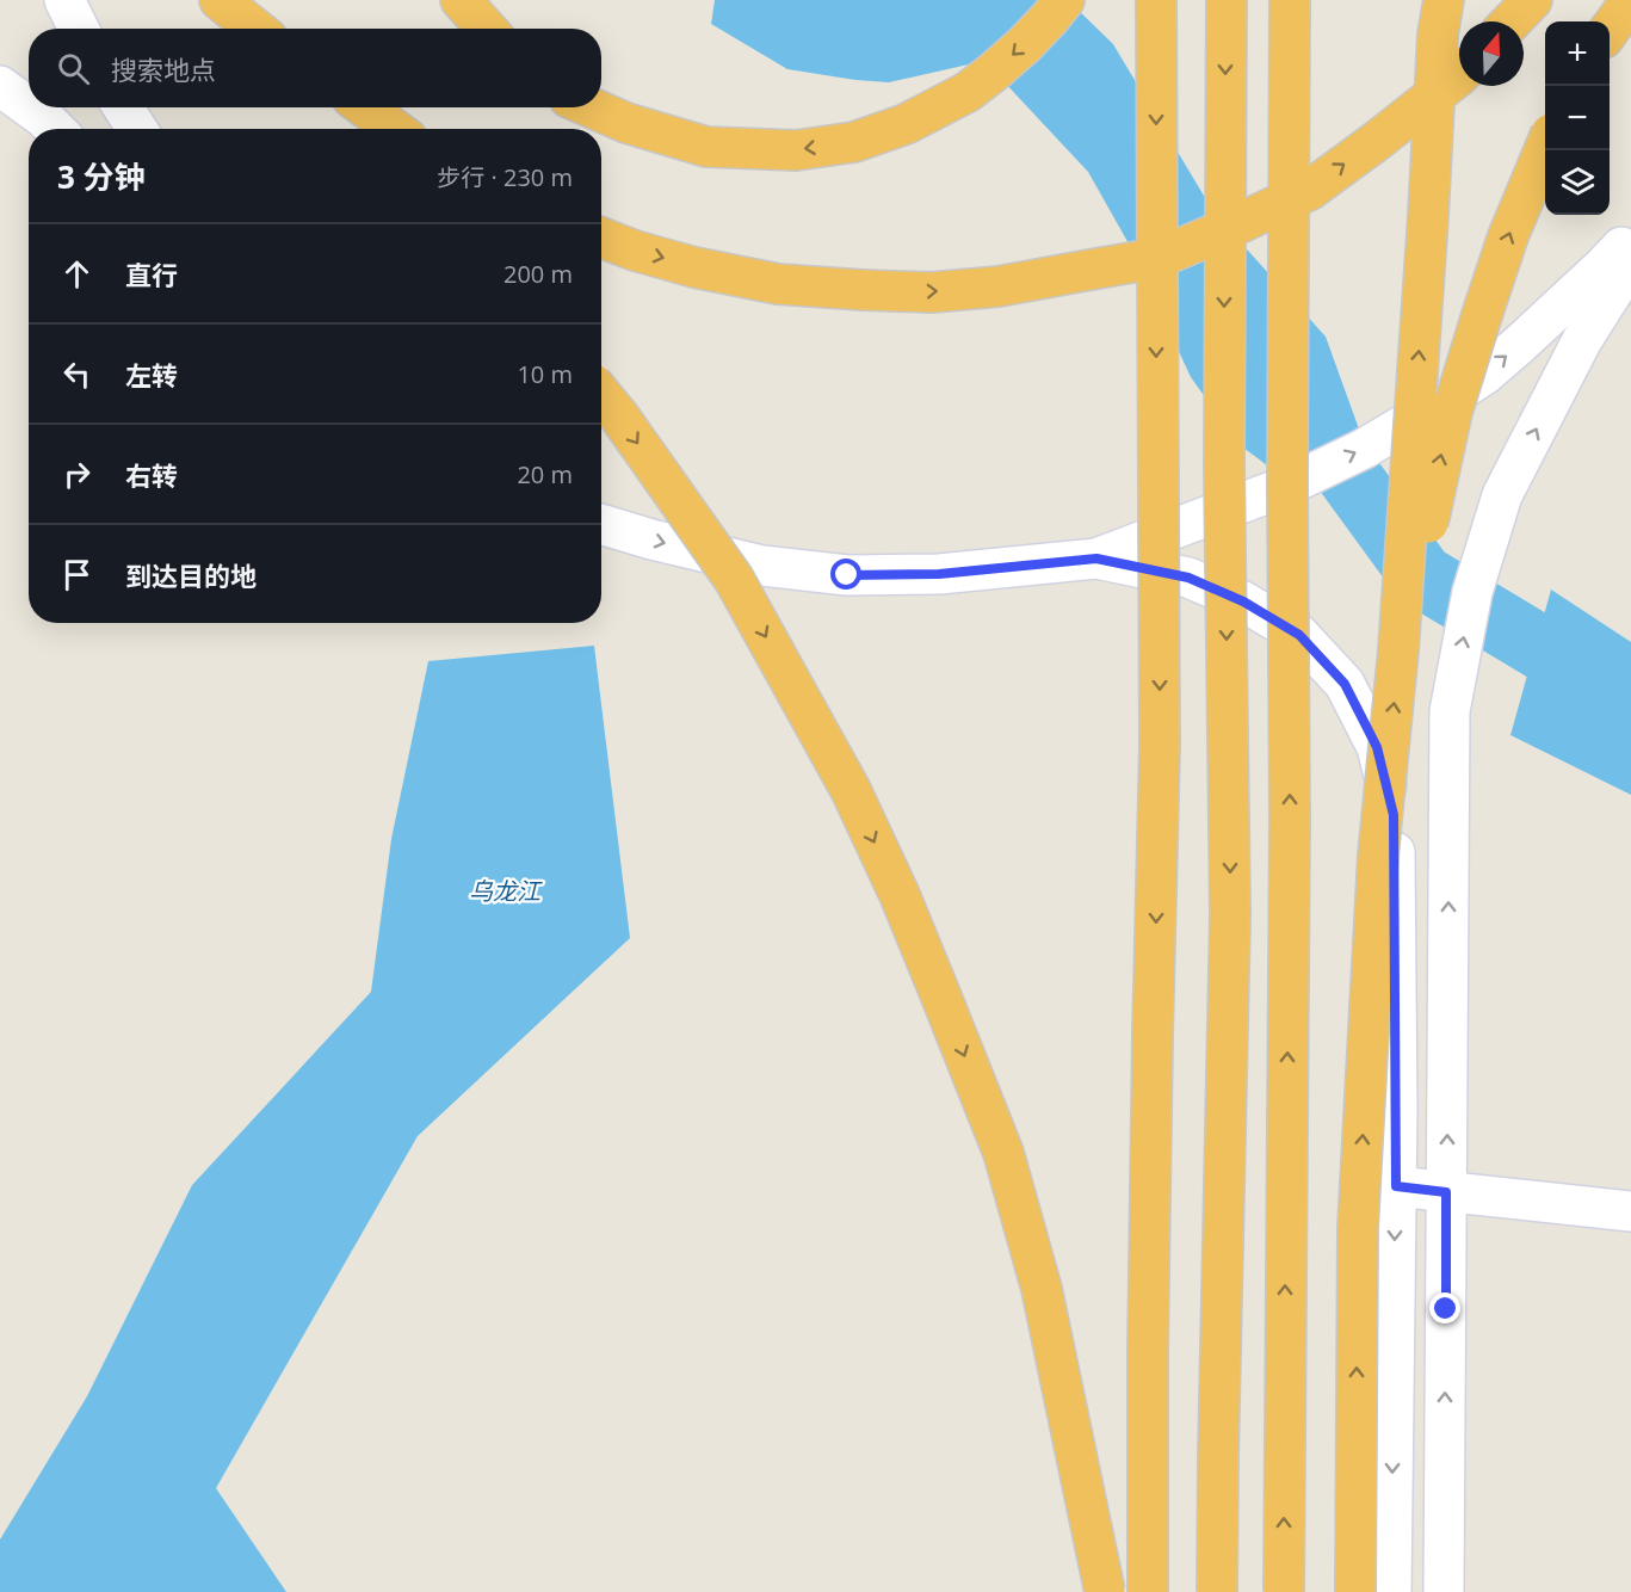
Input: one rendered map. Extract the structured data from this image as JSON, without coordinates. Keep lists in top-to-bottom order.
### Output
{
  "water": ["乌龙江"],
  "north": "top",
  "page": {
    "map_buttons": ["+", "−"],
    "search": "搜索地点",
    "heading": ["3 分钟", "步行 · 230 m"],
    "list": [
      ["直行", "200 m"],
      ["左转", "10 m"],
      ["右转", "20 m"],
      "到达目的地"
    ]
  }
}
